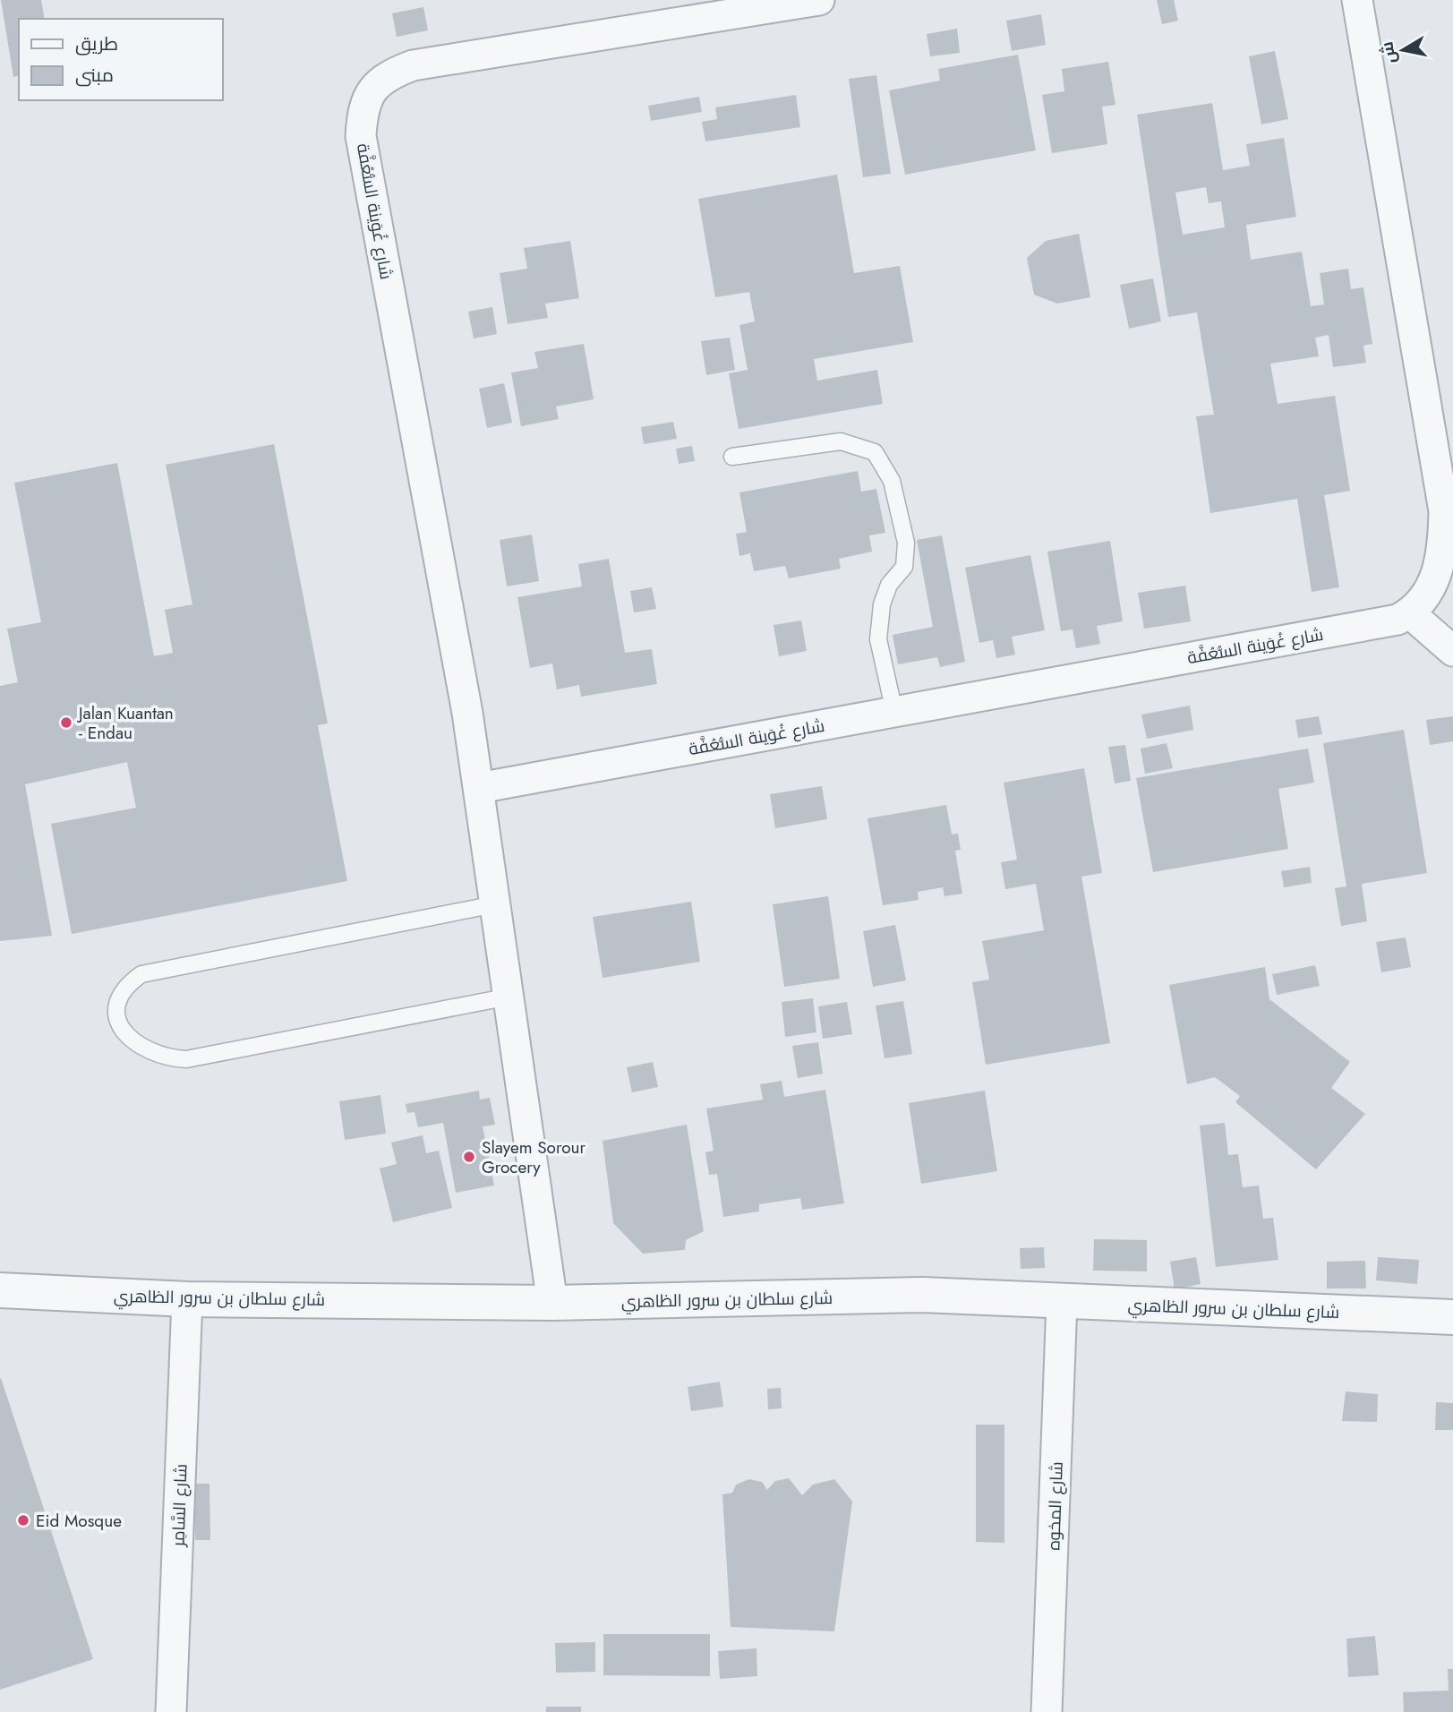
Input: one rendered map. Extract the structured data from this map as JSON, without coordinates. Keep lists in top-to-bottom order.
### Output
{
  "streets": {
    "street": [
      "شارع غُوَينة السُّعُفَّة",
      "شارع سلطان بن سرور الظاهري",
      "شارع السَّامِر",
      "شارع المخوه"
    ]
  },
  "crossings": [
    ["شارع غُوَينة السُّعُفَّة", "شارع سلطان بن سرور الظاهري"],
    ["شارع سلطان بن سرور الظاهري", "شارع السَّامِر"],
    ["شارع سلطان بن سرور الظاهري", "شارع المخوه"]
  ],
  "places": ["Jalan Kuantan - Endau", "Slayem Sorour Grocery", "Eid Mosque"],
  "legend": ["طريق", "مبنى"],
  "north": "left"
}
